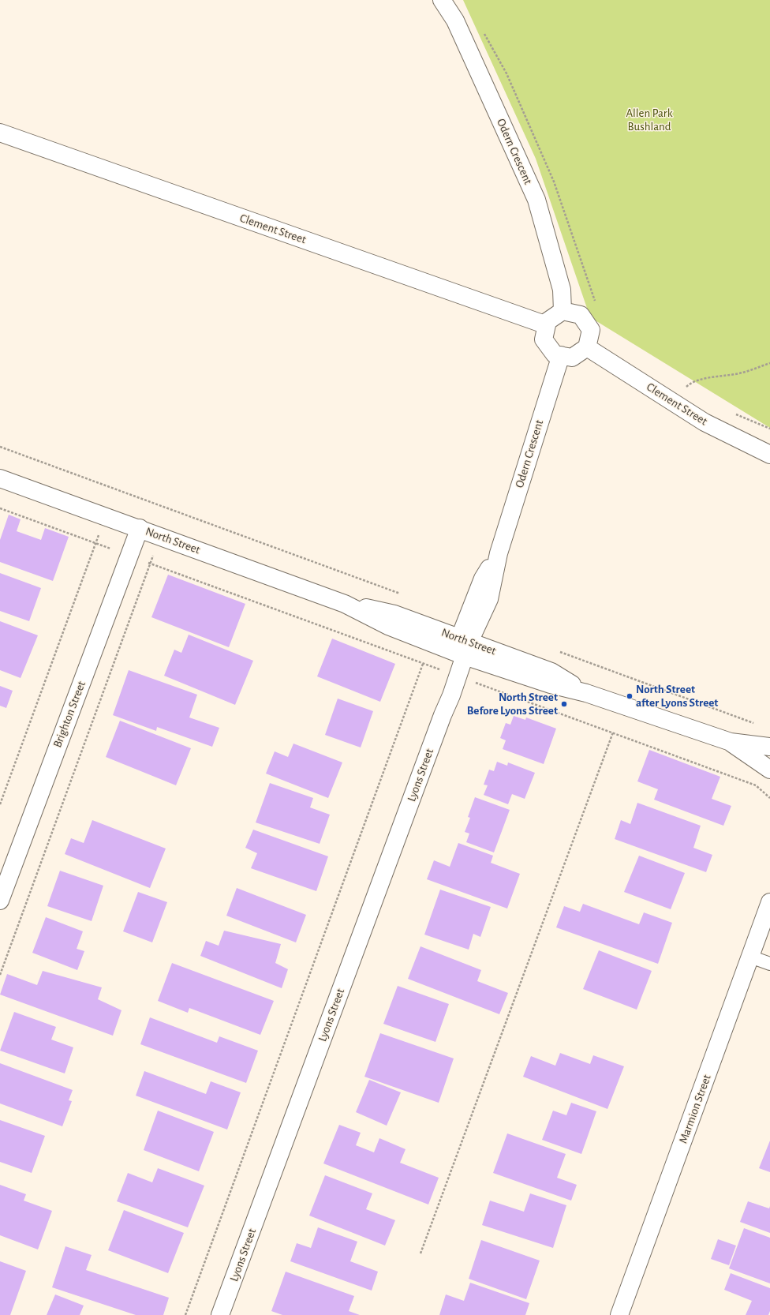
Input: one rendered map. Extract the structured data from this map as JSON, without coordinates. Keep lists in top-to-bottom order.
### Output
{
  "streets": {
    "street": [
      "Odern Crescent",
      "Clement Street",
      "North Street",
      "Brighton Street",
      "Lyons Street",
      "Marmion Street"
    ]
  },
  "crossings": [
    ["Odern Crescent", "Clement Street"],
    ["Odern Crescent", "North Street"],
    ["Odern Crescent", "Lyons Street"],
    ["North Street", "Brighton Street"],
    ["North Street", "Lyons Street"]
  ],
  "parks": ["Allen Park Bushland"],
  "places": ["North Street after Lyons Street", "North Street Before Lyons Street"]
}
